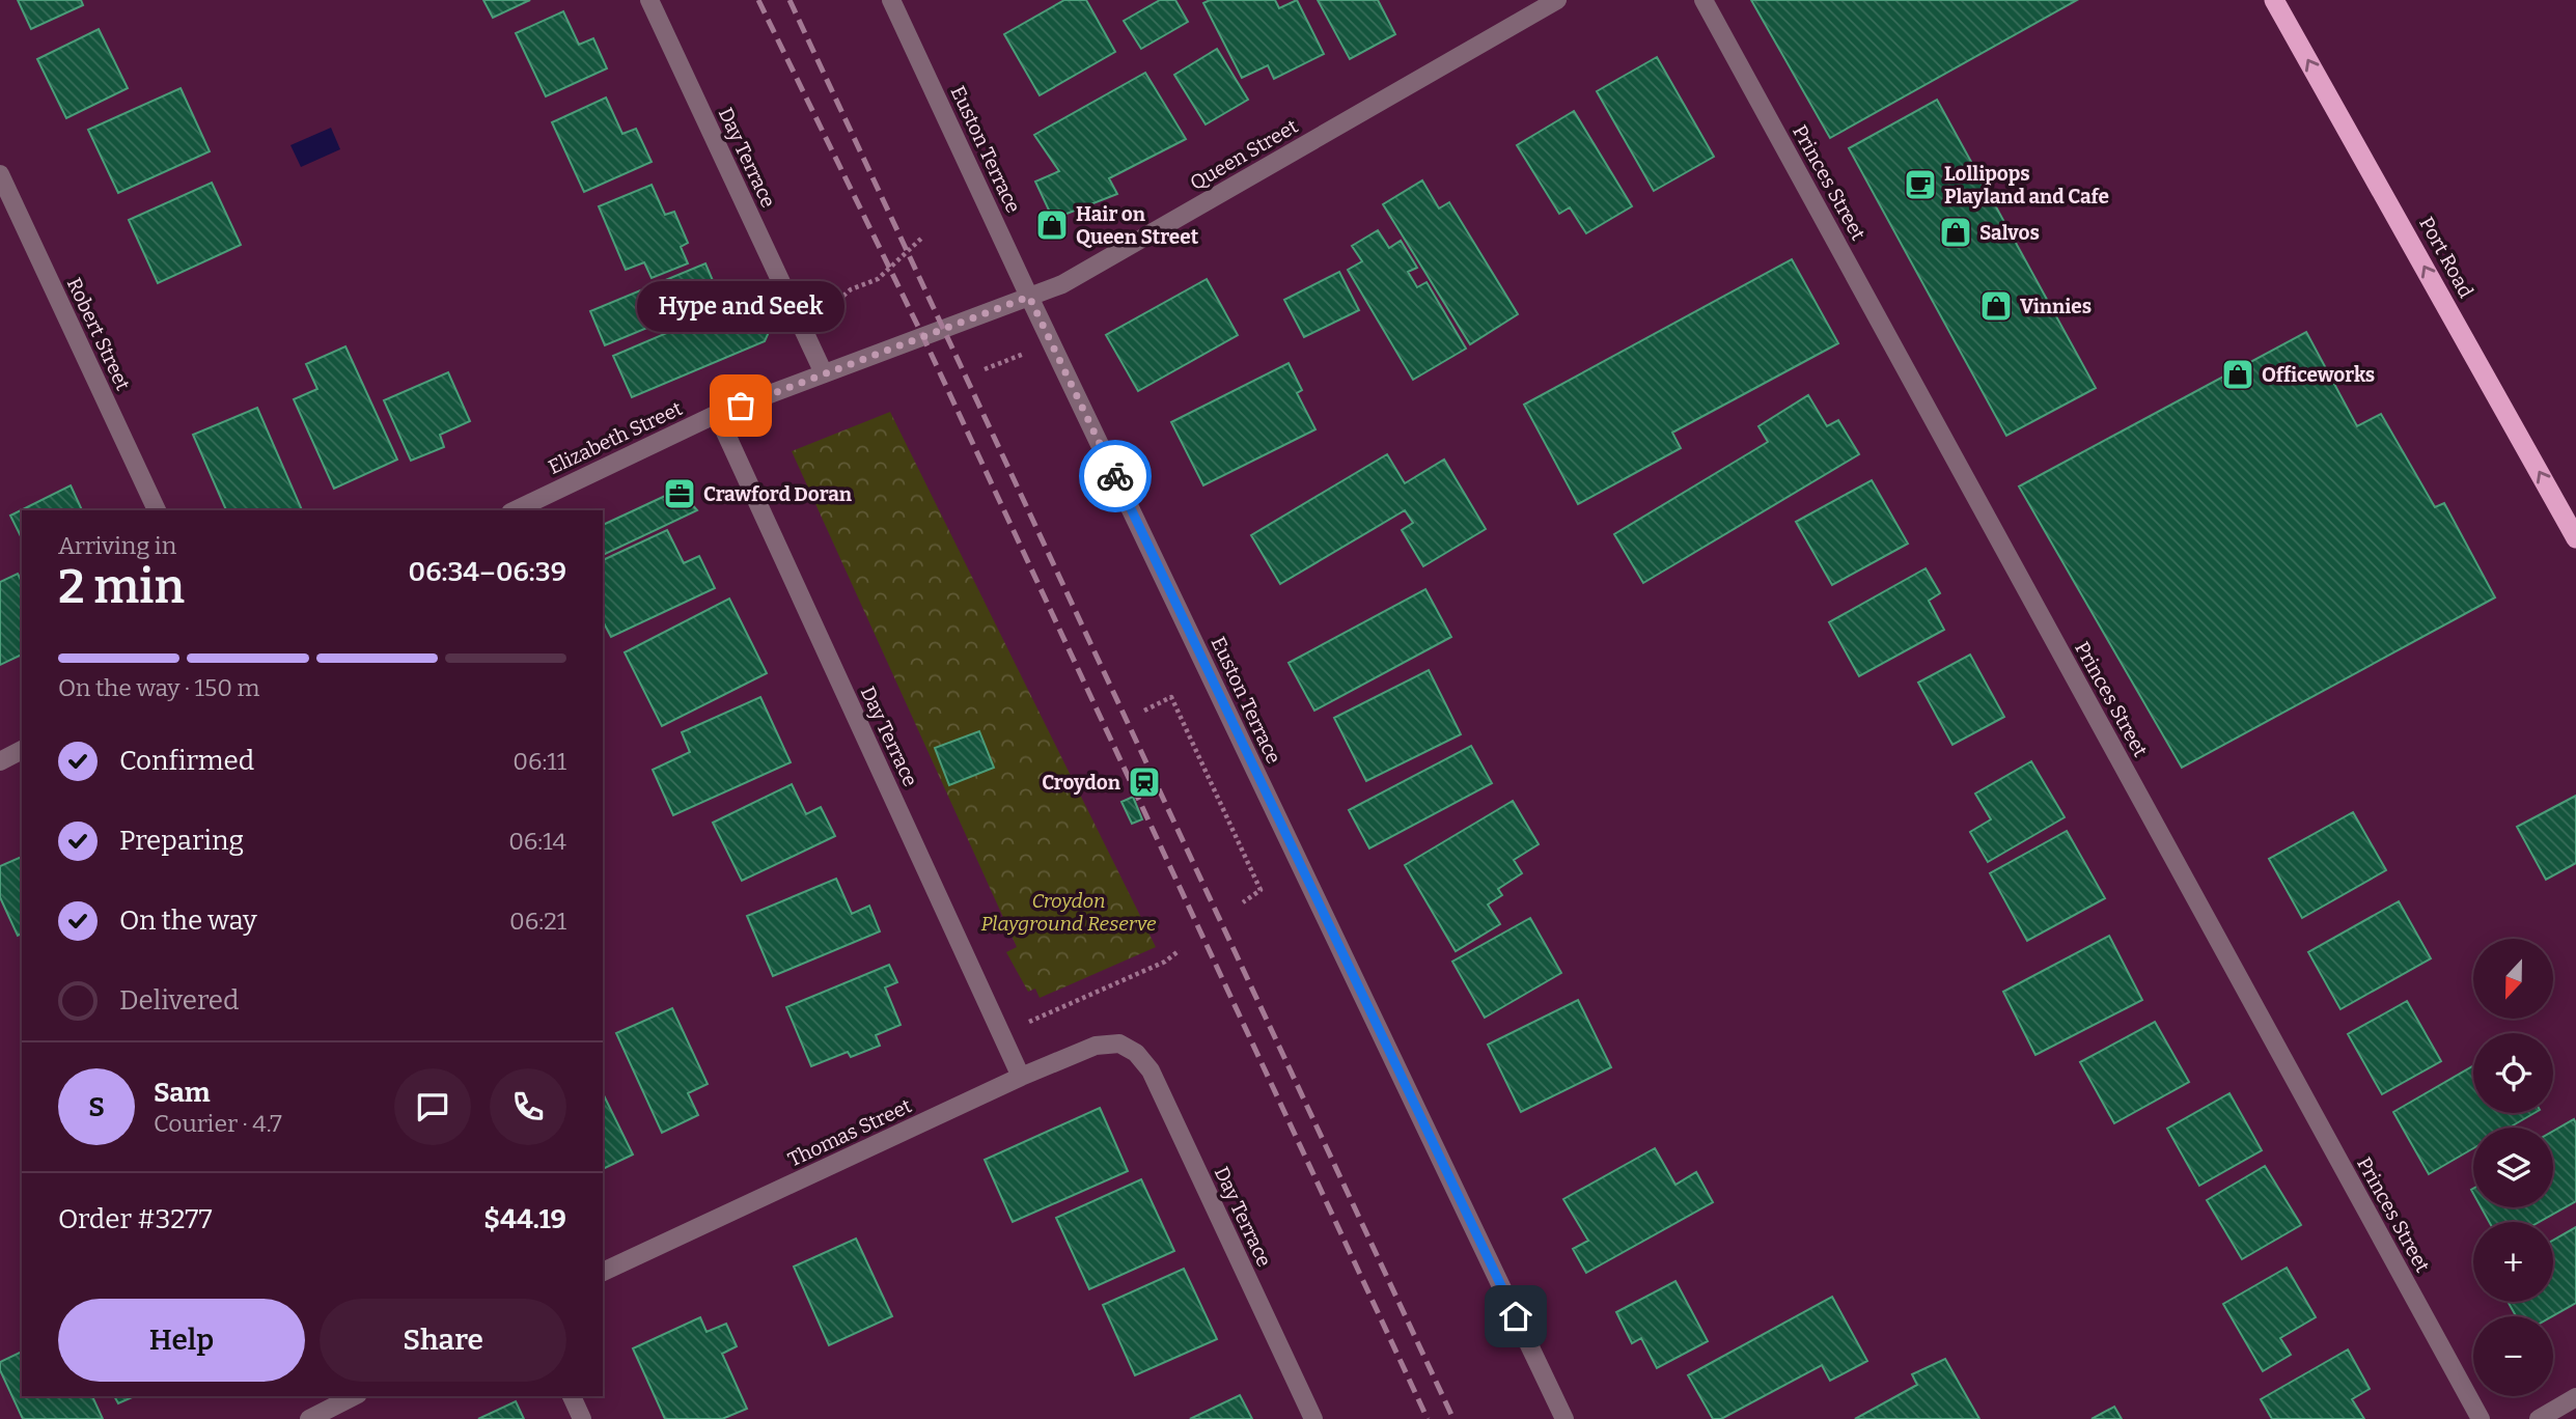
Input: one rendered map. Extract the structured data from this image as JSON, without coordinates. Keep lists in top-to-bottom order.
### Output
{
  "streets": {
    "highway": ["Port Road"],
    "street": [
      "Euston Terrace",
      "Queen Street",
      "Day Terrace",
      "Princes Street",
      "Robert Street",
      "Elizabeth Street",
      "Thomas Street"
    ]
  },
  "crossings": [
    ["Euston Terrace", "Queen Street"],
    ["Queen Street", "Elizabeth Street"],
    ["Day Terrace", "Elizabeth Street"],
    ["Day Terrace", "Thomas Street"]
  ],
  "one_way": ["Port Road"],
  "parks": ["Croydon Playground Reserve"],
  "places": {
    "cafe": ["Lollipops Playland and Cafe"],
    "shop": [
      "Hair on Queen Street",
      "Salvos",
      "Vinnies",
      "Officeworks"
    ],
    "other": ["Hype and Seek"],
    "office": ["Crawford Doran"],
    "station": ["Croydon"]
  },
  "north": "bottom",
  "page": {
    "bubble": "Hype and Seek",
    "heading": ["2 min", "Arriving in", "06:34–06:39"],
    "panel": [
      "Sam",
      "Courier · 4.7",
      "Order #3277",
      "$44.19"
    ],
    "bar": "On the way · 150 m",
    "list": [
      ["Confirmed", "06:11"],
      ["Preparing", "06:14"],
      ["On the way", "06:21"],
      "Delivered"
    ],
    "map_buttons": ["+", "−"],
    "round": "S",
    "buttons": ["Help", "Share"]
  }
}
